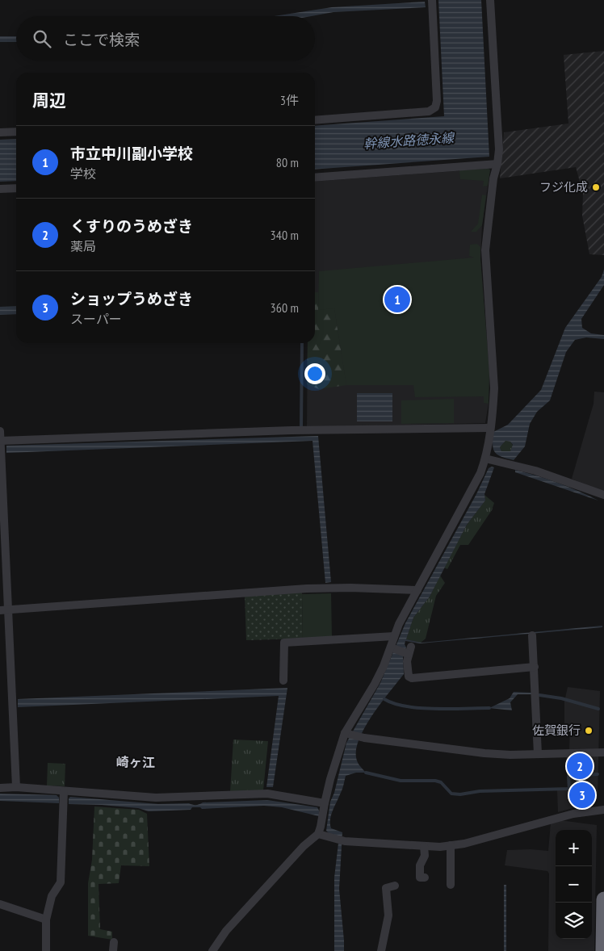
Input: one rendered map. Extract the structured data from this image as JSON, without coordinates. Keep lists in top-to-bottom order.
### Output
{
  "districts": ["崎ヶ江"],
  "water": ["幹線水路徳永線"],
  "places": ["フジ化成", "佐賀銀行"],
  "page": {
    "search": "ここで検索",
    "heading": ["周辺", "3件"],
    "list": [
      {
        "mark": "1",
        "name": "市立中川副小学校",
        "note": "学校",
        "value": "80 m"
      },
      {
        "mark": "2",
        "name": "くすりのうめざき",
        "note": "薬局",
        "value": "340 m"
      },
      {
        "mark": "3",
        "name": "ショップうめざき",
        "note": "スーパー",
        "value": "360 m"
      }
    ],
    "pins": ["1", "2", "3"],
    "map_buttons": ["+", "−"]
  }
}
